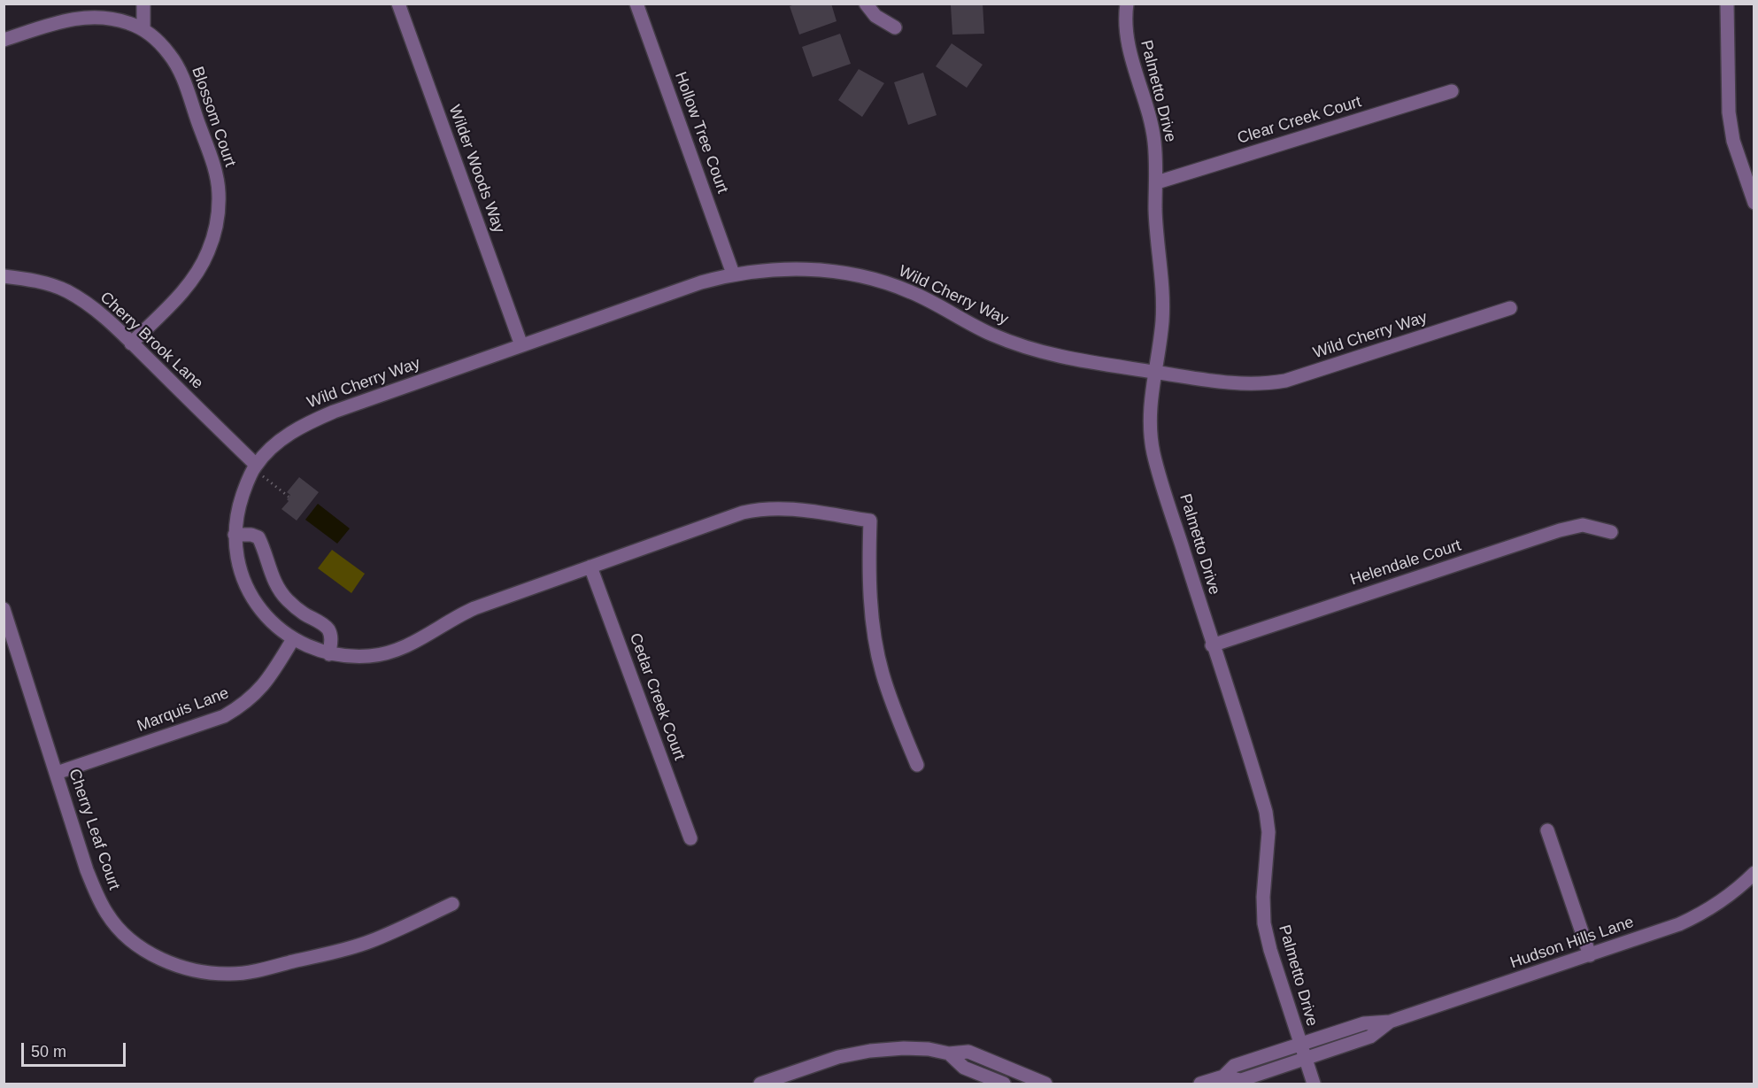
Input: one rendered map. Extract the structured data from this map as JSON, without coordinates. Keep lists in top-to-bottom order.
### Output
{
  "streets": {
    "street": [
      "Palmetto Drive",
      "Blossom Court",
      "Clear Creek Court",
      "Hollow Tree Court",
      "Wilder Woods Way",
      "Wild Cherry Way",
      "Cherry Brook Lane",
      "Helendale Court",
      "Cedar Creek Court",
      "Marquis Lane",
      "Cherry Leaf Court",
      "Hudson Hills Lane"
    ]
  },
  "crossings": [
    ["Palmetto Drive", "Clear Creek Court"],
    ["Palmetto Drive", "Wild Cherry Way"],
    ["Palmetto Drive", "Helendale Court"],
    ["Palmetto Drive", "Hudson Hills Lane"],
    ["Blossom Court", "Cherry Brook Lane"],
    ["Hollow Tree Court", "Wild Cherry Way"],
    ["Wilder Woods Way", "Wild Cherry Way"],
    ["Wild Cherry Way", "Cherry Brook Lane"],
    ["Wild Cherry Way", "Cedar Creek Court"],
    ["Wild Cherry Way", "Marquis Lane"],
    ["Marquis Lane", "Cherry Leaf Court"]
  ],
  "scale_bar": "50 m"
}
